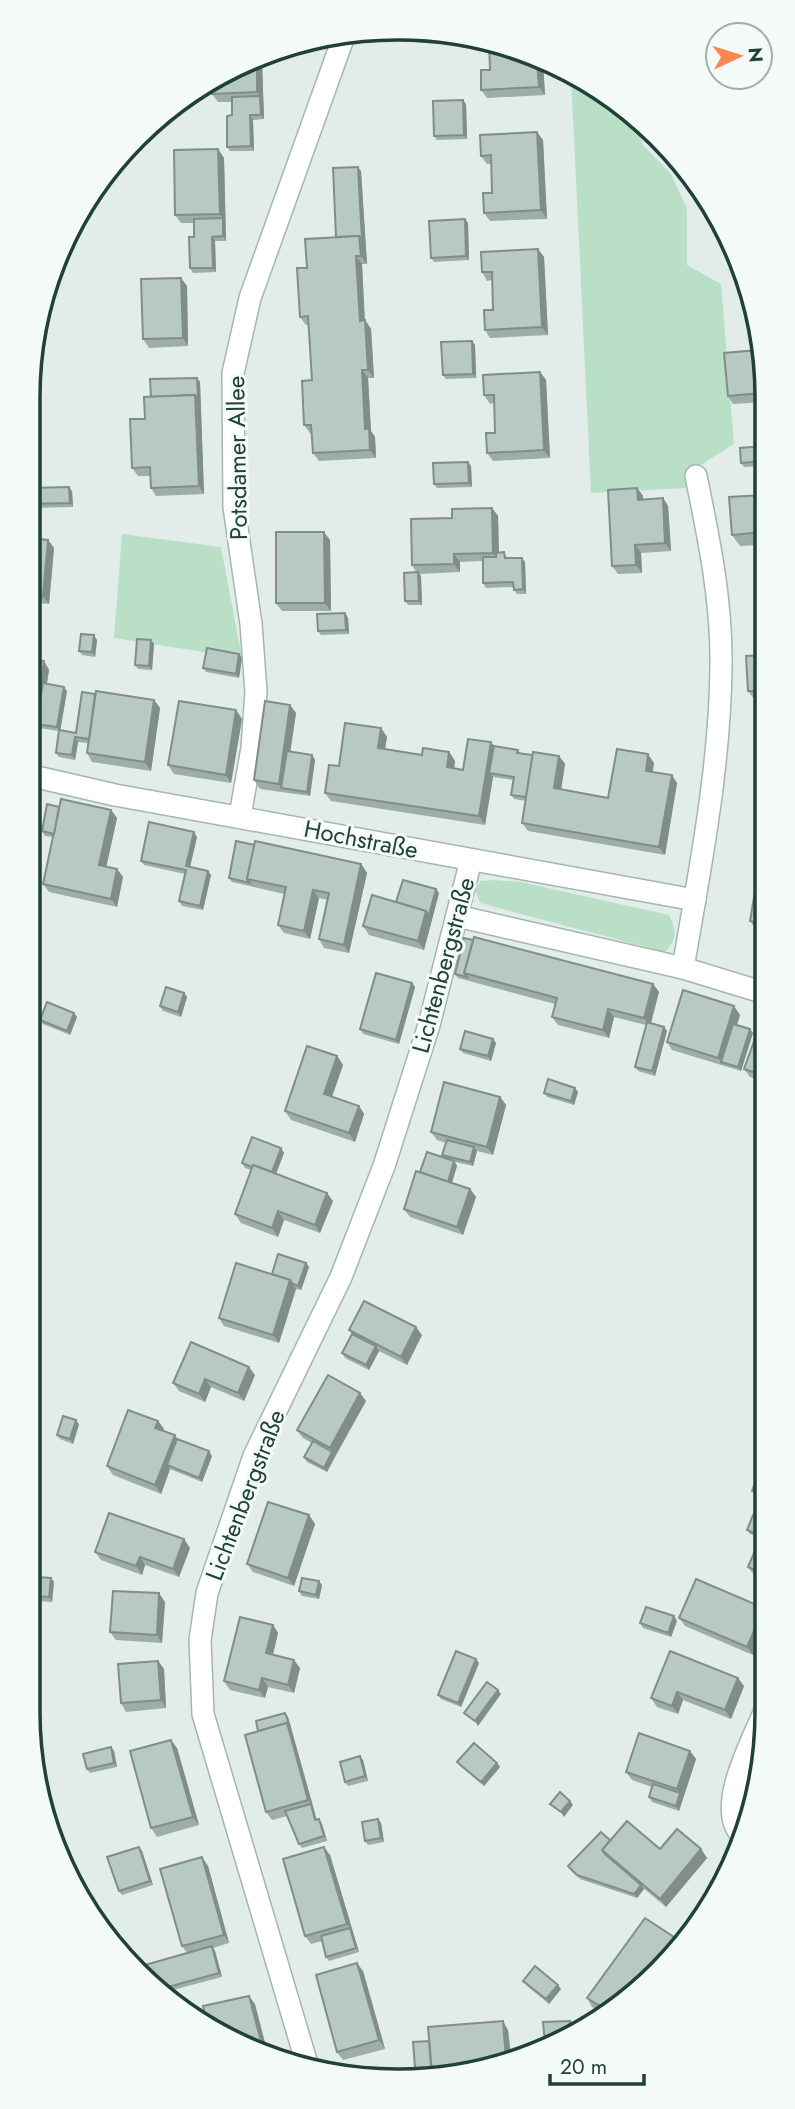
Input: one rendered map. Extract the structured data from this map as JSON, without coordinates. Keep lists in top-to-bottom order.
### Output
{
  "streets": {
    "street": ["Potsdamer Allee", "Hochstraße", "Lichtenbergstraße"]
  },
  "crossings": [
    ["Potsdamer Allee", "Hochstraße"],
    ["Hochstraße", "Lichtenbergstraße"]
  ],
  "scale_bar": "20 m",
  "north": "right"
}
